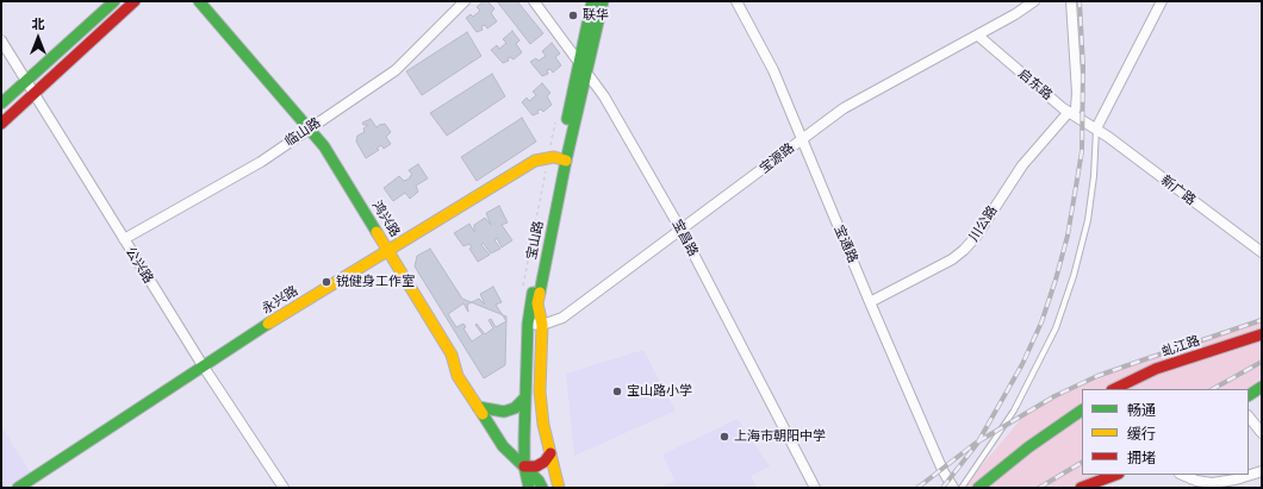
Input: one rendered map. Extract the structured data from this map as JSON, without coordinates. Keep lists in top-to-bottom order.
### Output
{
  "streets": {
    "street": [
      "启东路",
      "临山路",
      "宝源路",
      "新广路",
      "鸿兴路",
      "川公路",
      "宝昌路",
      "宝山路",
      "宝通路",
      "公兴路",
      "永兴路",
      "虬江路"
    ]
  },
  "crossings": [
    ["启东路", "宝源路"],
    ["启东路", "新广路"],
    ["启东路", "川公路"],
    ["临山路", "鸿兴路"],
    ["临山路", "公兴路"],
    ["宝源路", "宝昌路"],
    ["宝源路", "宝山路"],
    ["宝源路", "宝通路"],
    ["鸿兴路", "宝山路"],
    ["鸿兴路", "永兴路"],
    ["川公路", "宝通路"],
    ["宝昌路", "宝山路"],
    ["宝山路", "永兴路"],
    ["公兴路", "永兴路"]
  ],
  "places": [
    "联华",
    "锐健身工作室",
    "宝山路小学",
    "上海市朝阳中学"
  ],
  "legend": ["畅通", "缓行", "拥堵"],
  "north": "top"
}
